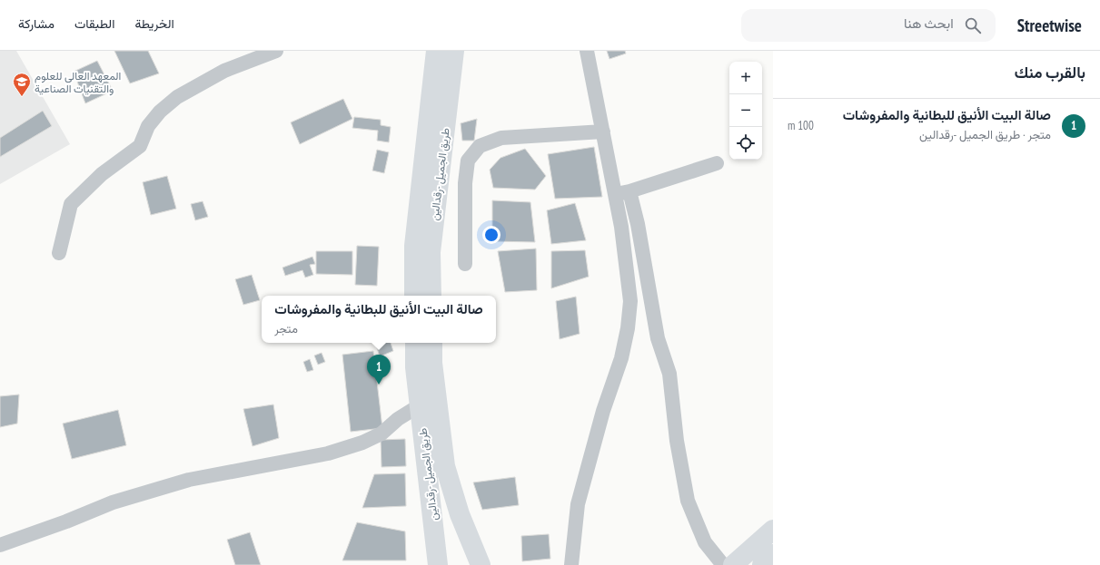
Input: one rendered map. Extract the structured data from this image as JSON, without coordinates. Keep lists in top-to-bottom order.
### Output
{
  "streets": {
    "main road": ["طريق الجميل -رقدالين"]
  },
  "places": {
    "school or university": ["المعهد العالي للعلوم والتقنيات الصناعية"]
  },
  "page": {
    "header": "Streetwise",
    "search": "ابحث هنا",
    "nav": ["الخريطة", "الطبقات", "مشاركة"],
    "heading": "بالقرب منك",
    "map_buttons": ["+", "−"],
    "list": [
      {
        "mark": "1",
        "name": "صالة البيت الأنيق للبطانية والمفروشات",
        "note": "متجر · طريق الجميل -رقدالين",
        "value": "100 m"
      }
    ],
    "popup": ["صالة البيت الأنيق للبطانية والمفروشات", "متجر"],
    "pins": "1"
  }
}
